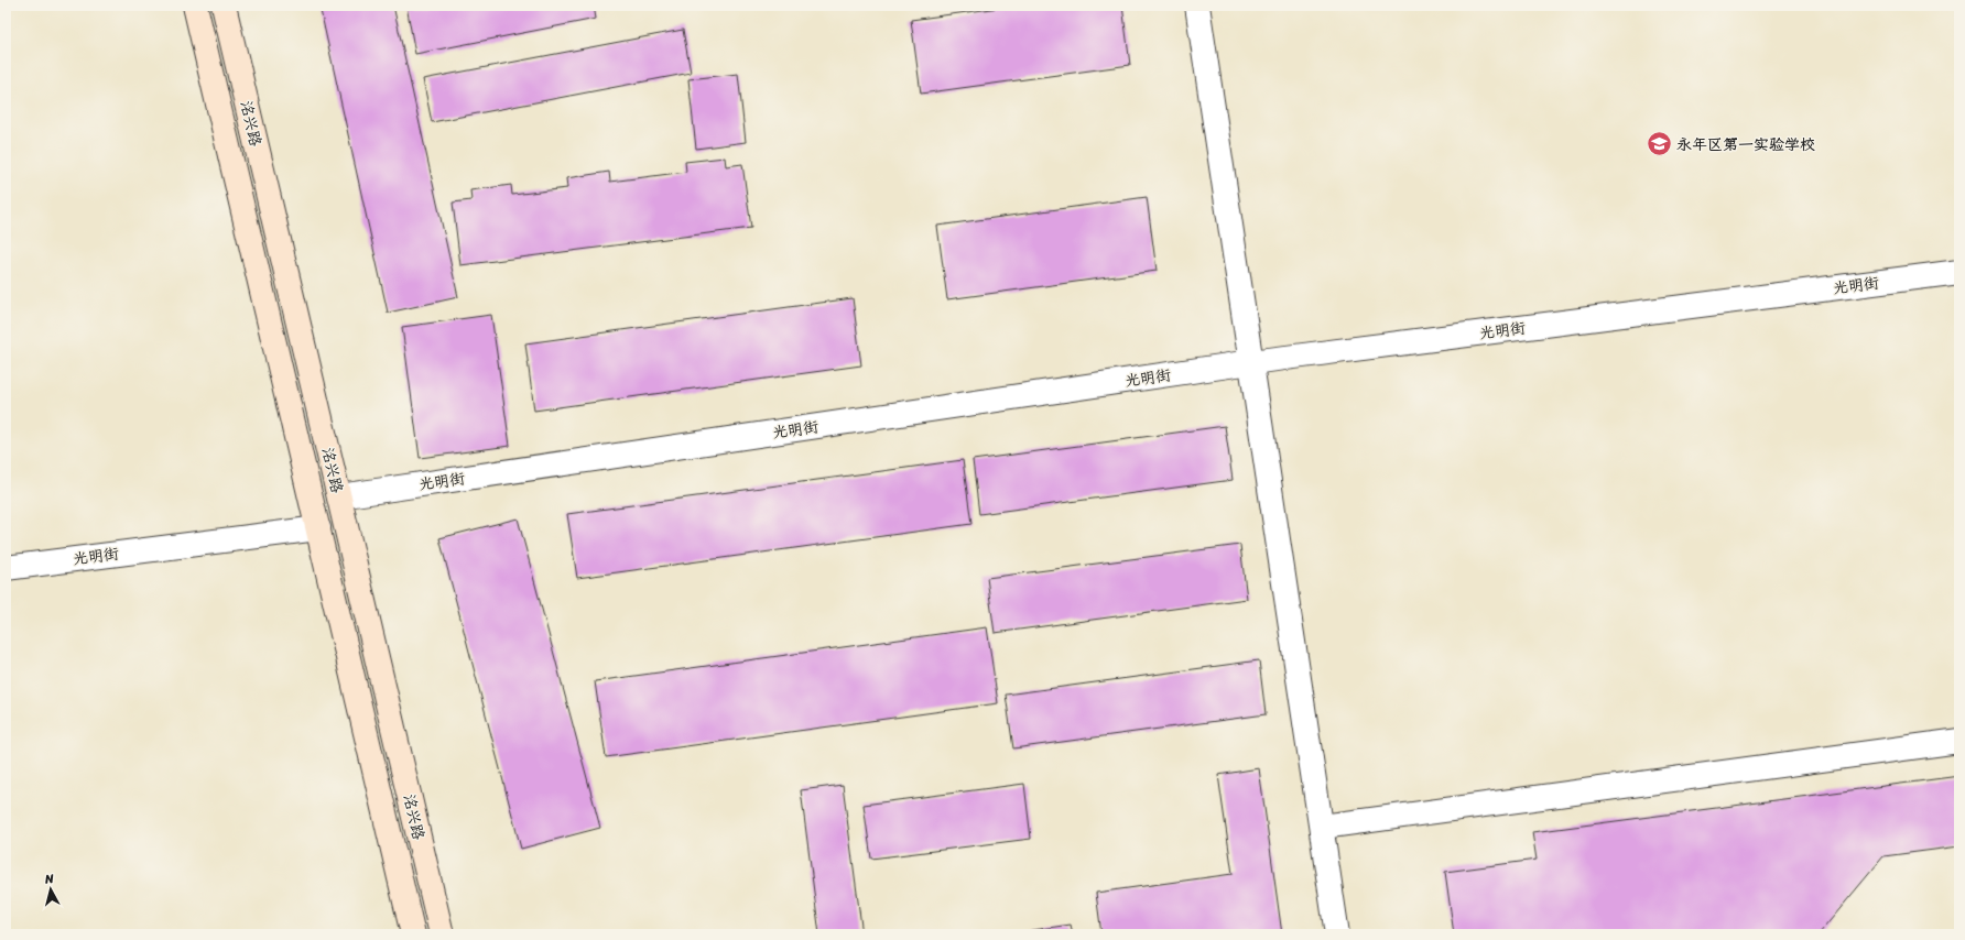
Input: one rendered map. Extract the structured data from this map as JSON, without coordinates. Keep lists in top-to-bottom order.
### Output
{
  "streets": {
    "street": ["洺兴路", "光明街"]
  },
  "crossings": [
    ["洺兴路", "光明街"]
  ],
  "places": {
    "school or university": ["永年区第一实验学校"]
  },
  "north": "top"
}
